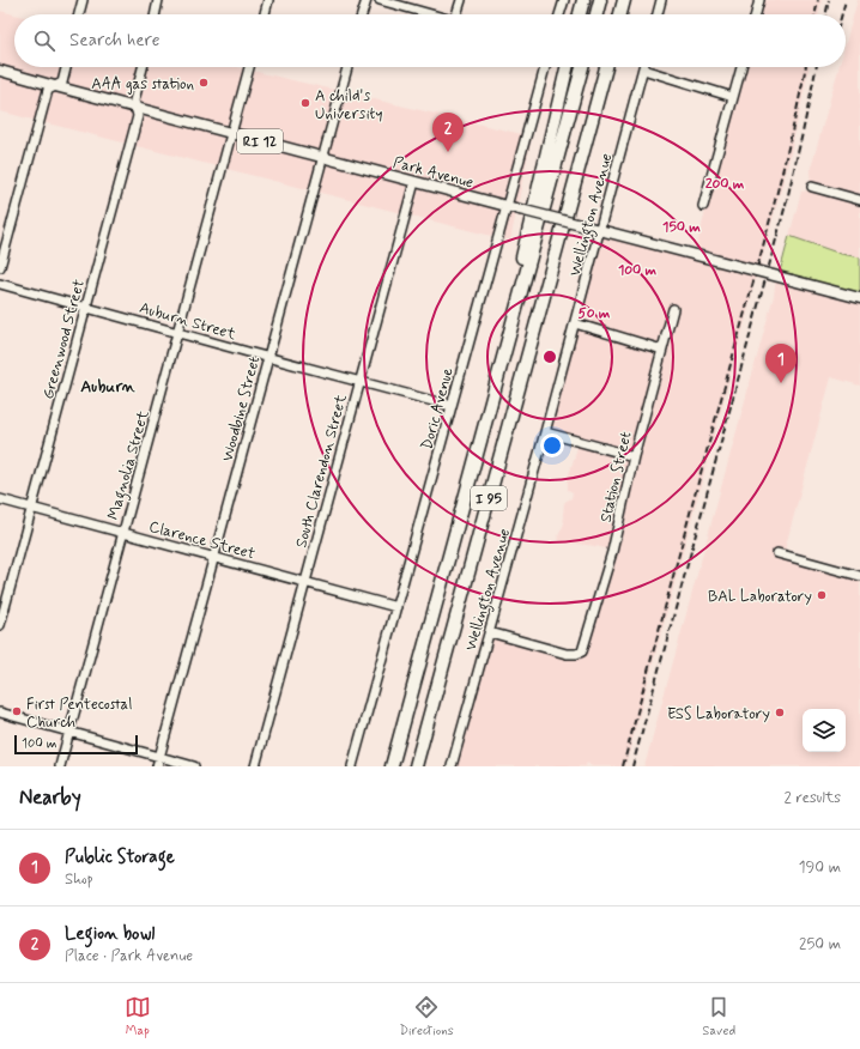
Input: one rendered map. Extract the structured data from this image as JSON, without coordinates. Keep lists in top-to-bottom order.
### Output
{
  "streets": {
    "highway": ["I 95"],
    "main road": ["RI 12", "Park Avenue"],
    "street": [
      "Wellington Avenue",
      "Auburn Street",
      "Greenwood Street",
      "Woodbine Street",
      "Doric Avenue",
      "Magnolia Street",
      "South Clarendon Street",
      "Station Street",
      "Clarence Street"
    ]
  },
  "crossings": [
    ["Park Avenue", "Wellington Avenue"],
    ["Park Avenue", "Greenwood Street"],
    ["Park Avenue", "Woodbine Street"],
    ["Park Avenue", "Doric Avenue"],
    ["Park Avenue", "Magnolia Street"],
    ["Park Avenue", "South Clarendon Street"],
    ["Wellington Avenue", "Station Street"],
    ["Auburn Street", "Greenwood Street"],
    ["Auburn Street", "Woodbine Street"],
    ["Auburn Street", "Doric Avenue"],
    ["Auburn Street", "Magnolia Street"],
    ["Auburn Street", "South Clarendon Street"],
    ["Greenwood Street", "Clarence Street"],
    ["Woodbine Street", "Clarence Street"],
    ["Doric Avenue", "Clarence Street"],
    ["Magnolia Street", "Clarence Street"],
    ["South Clarendon Street", "Clarence Street"]
  ],
  "districts": ["Auburn"],
  "places": [
    "AAA gas station",
    "A child's University",
    "BAL Laboratory",
    "First Pentecostal Church",
    "ESS Laboratory"
  ],
  "scale_bar": "100 m",
  "page": {
    "search": "Search here",
    "pins": ["2", "1"],
    "scale": "100 m",
    "heading": ["Nearby", "2 results"],
    "list": [
      {
        "mark": "1",
        "name": "Public Storage",
        "note": "Shop",
        "value": "190 m"
      },
      {
        "mark": "2",
        "name": "Legion bowl",
        "note": "Place · Park Avenue",
        "value": "250 m"
      }
    ],
    "nav": ["Map", "Directions", "Saved"]
  },
  "rings": [
    "200 m",
    "150 m",
    "100 m",
    "50 m"
  ]
}
